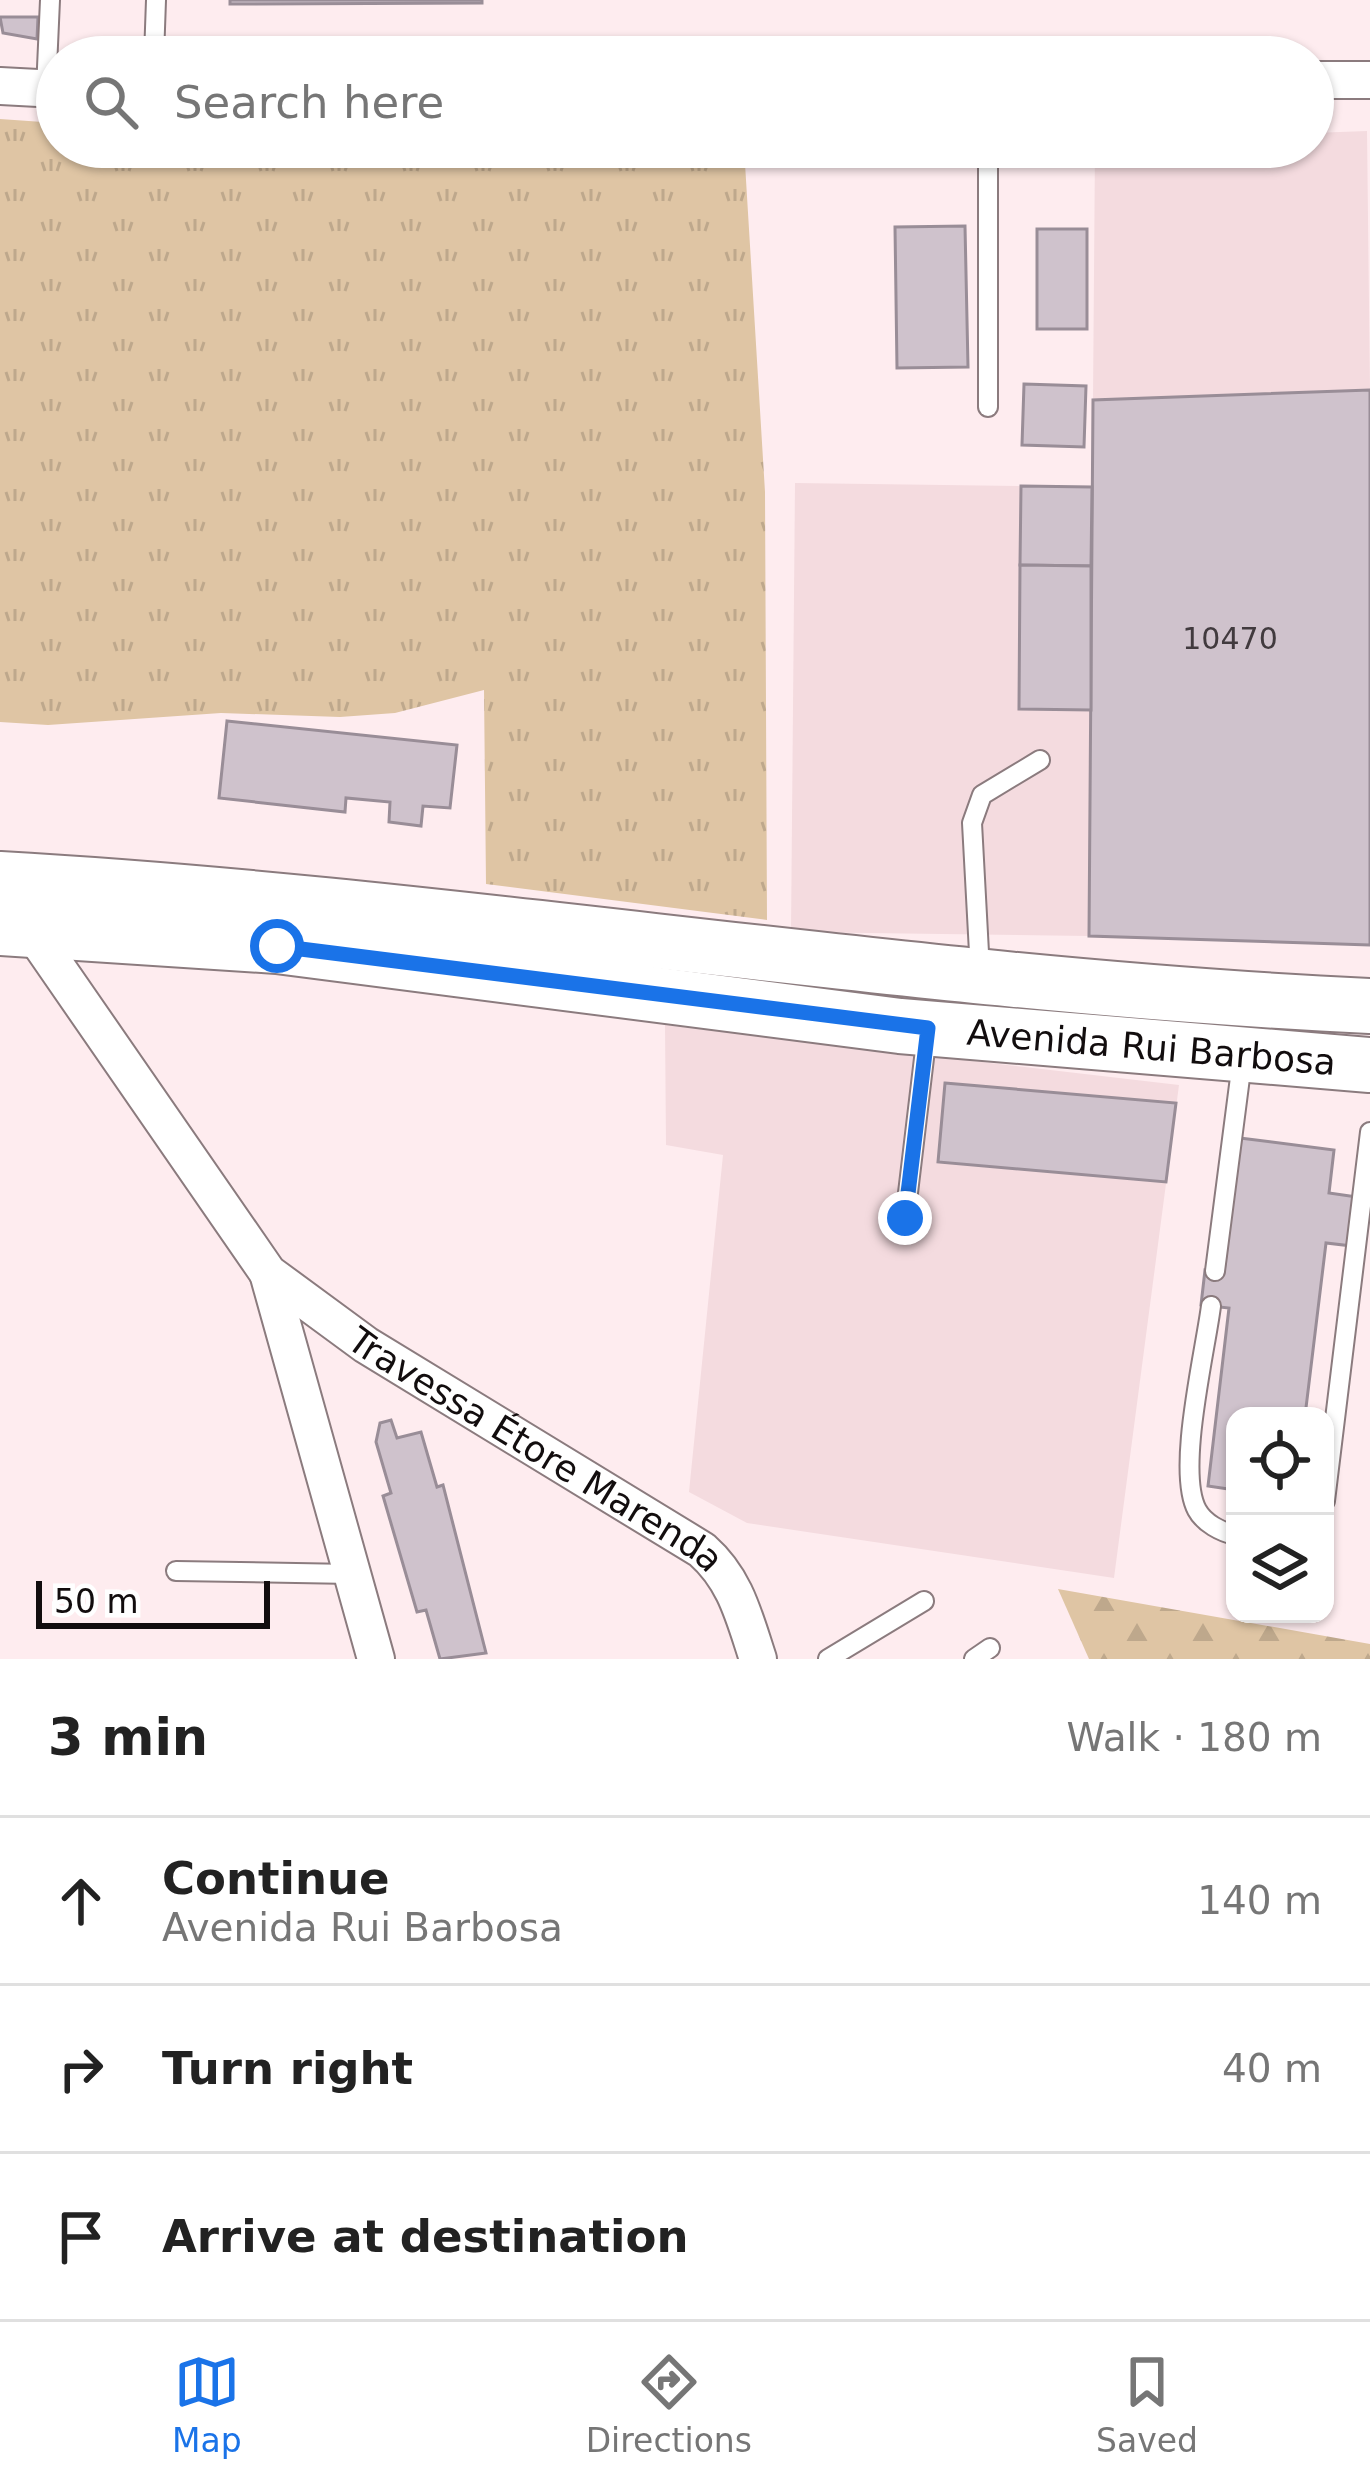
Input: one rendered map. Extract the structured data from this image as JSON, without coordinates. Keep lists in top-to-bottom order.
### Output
{
  "streets": {
    "main road": ["Avenida Rui Barbosa"],
    "street": ["Travessa Étore Marenda"]
  },
  "house_numbers": ["10470"],
  "scale_bar": "50 m",
  "page": {
    "search": "Search here",
    "scale": "50 m",
    "heading": ["3 min", "Walk · 180 m"],
    "list": [
      ["Continue", "Avenida Rui Barbosa", "140 m"],
      ["Turn right", "40 m"],
      "Arrive at destination"
    ],
    "nav": ["Map", "Directions", "Saved"]
  }
}
